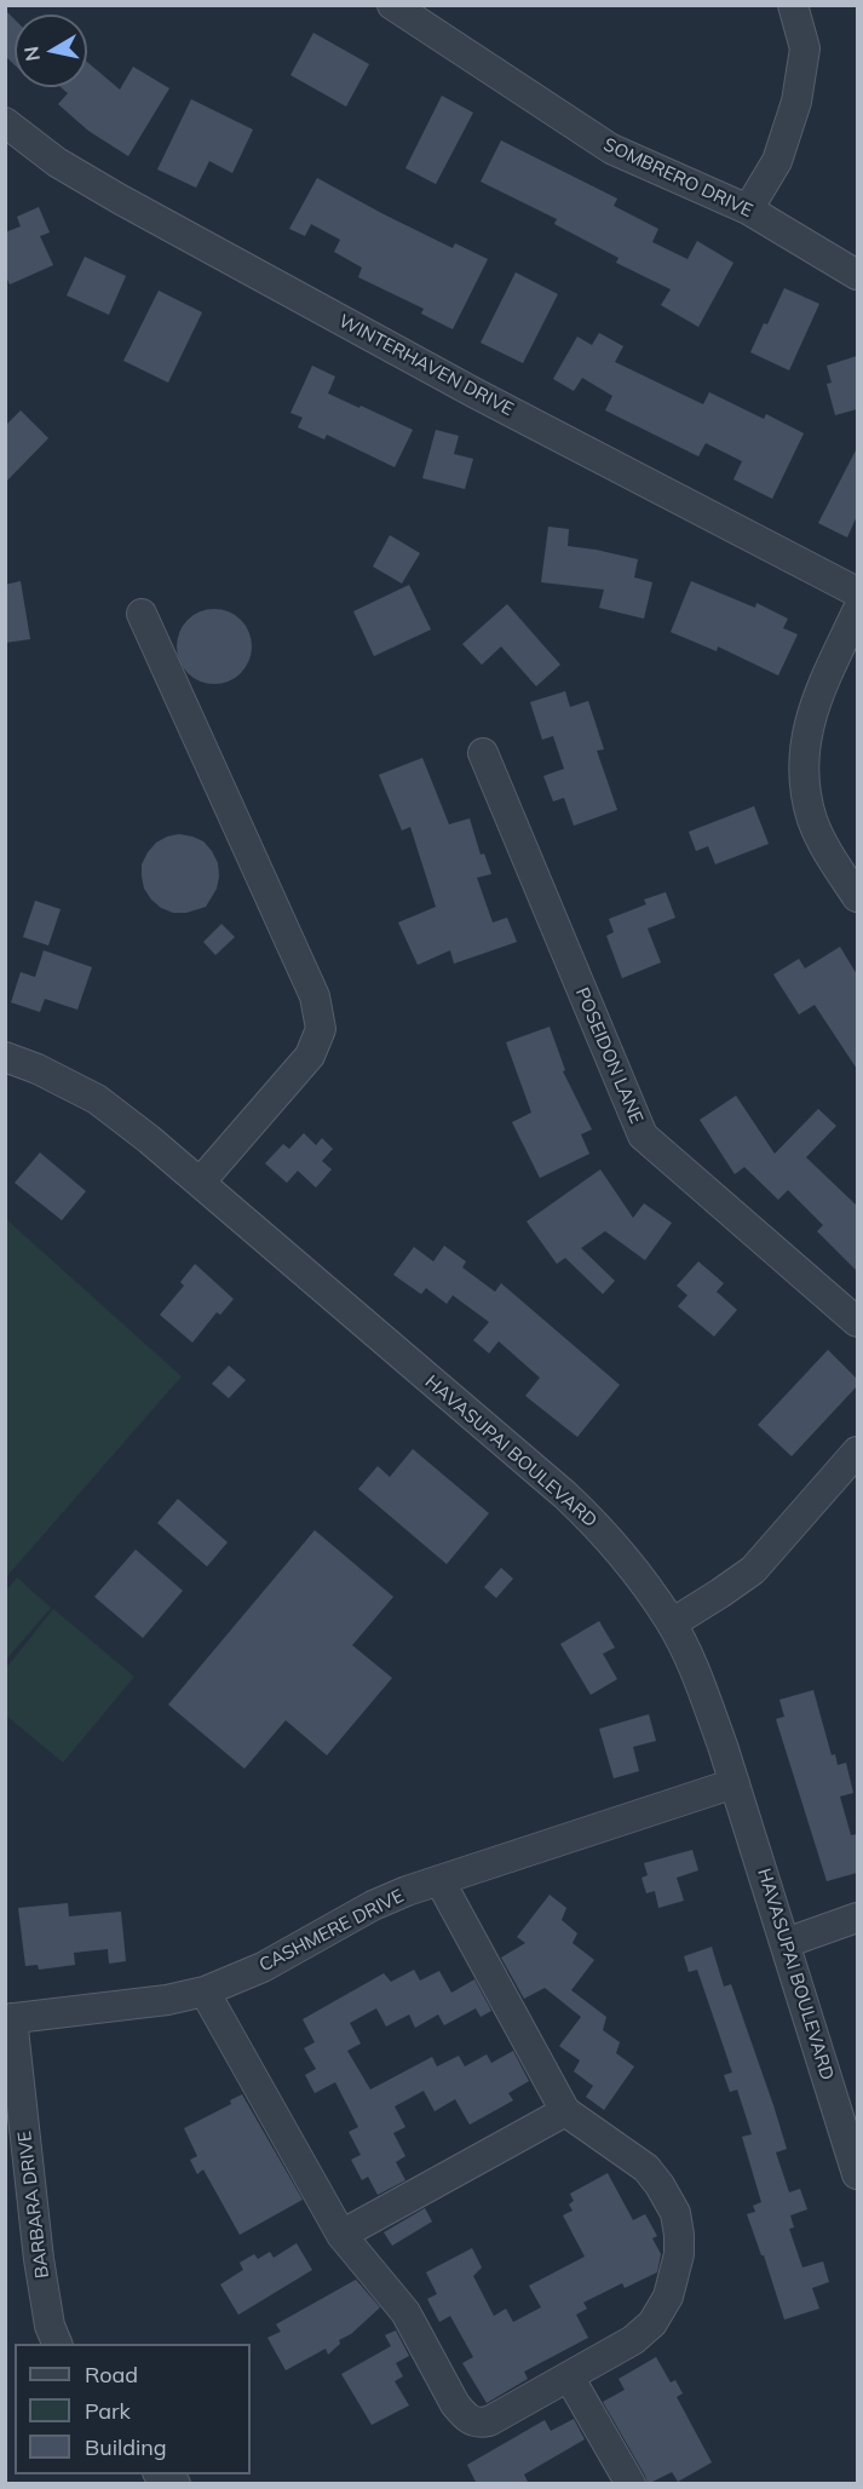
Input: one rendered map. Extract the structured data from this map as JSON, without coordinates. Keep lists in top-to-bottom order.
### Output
{
  "streets": {
    "street": [
      "SOMBRERO DRIVE",
      "WINTERHAVEN DRIVE",
      "POSEIDON LANE",
      "HAVASUPAI BOULEVARD",
      "CASHMERE DRIVE",
      "BARBARA DRIVE"
    ]
  },
  "crossings": [
    ["HAVASUPAI BOULEVARD", "CASHMERE DRIVE"],
    ["CASHMERE DRIVE", "BARBARA DRIVE"]
  ],
  "legend": ["Road", "Park", "Building"],
  "north": "left"
}
